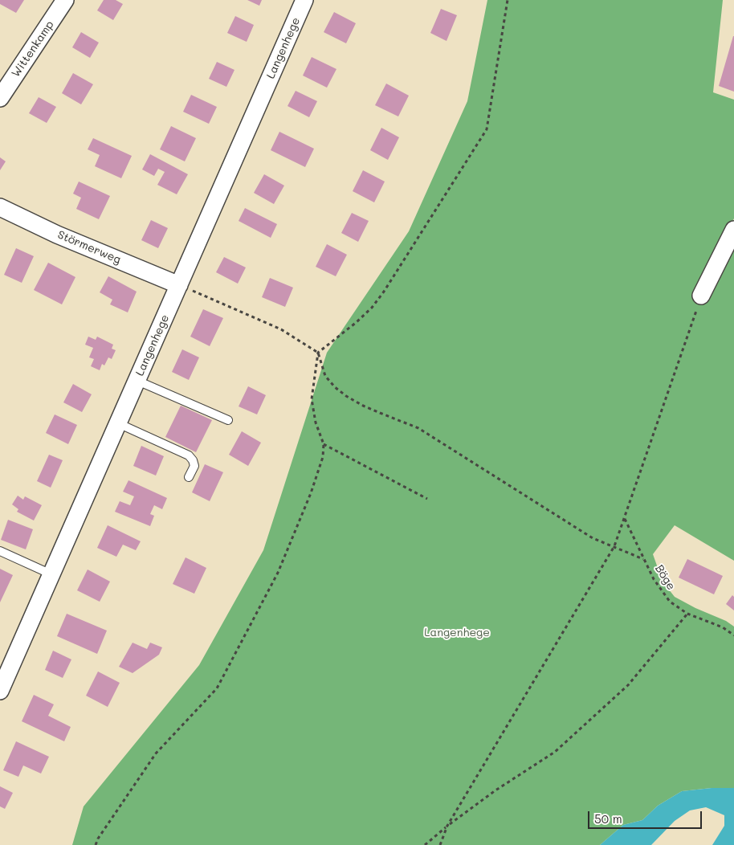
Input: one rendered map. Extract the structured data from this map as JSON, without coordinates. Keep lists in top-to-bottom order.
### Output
{
  "streets": {
    "street": ["Langenhege", "Wittenkamp", "Störmerweg"],
    "path": ["Böge"]
  },
  "crossings": [
    ["Langenhege", "Störmerweg"]
  ],
  "parks": ["Langenhege"],
  "scale_bar": "50 m"
}
